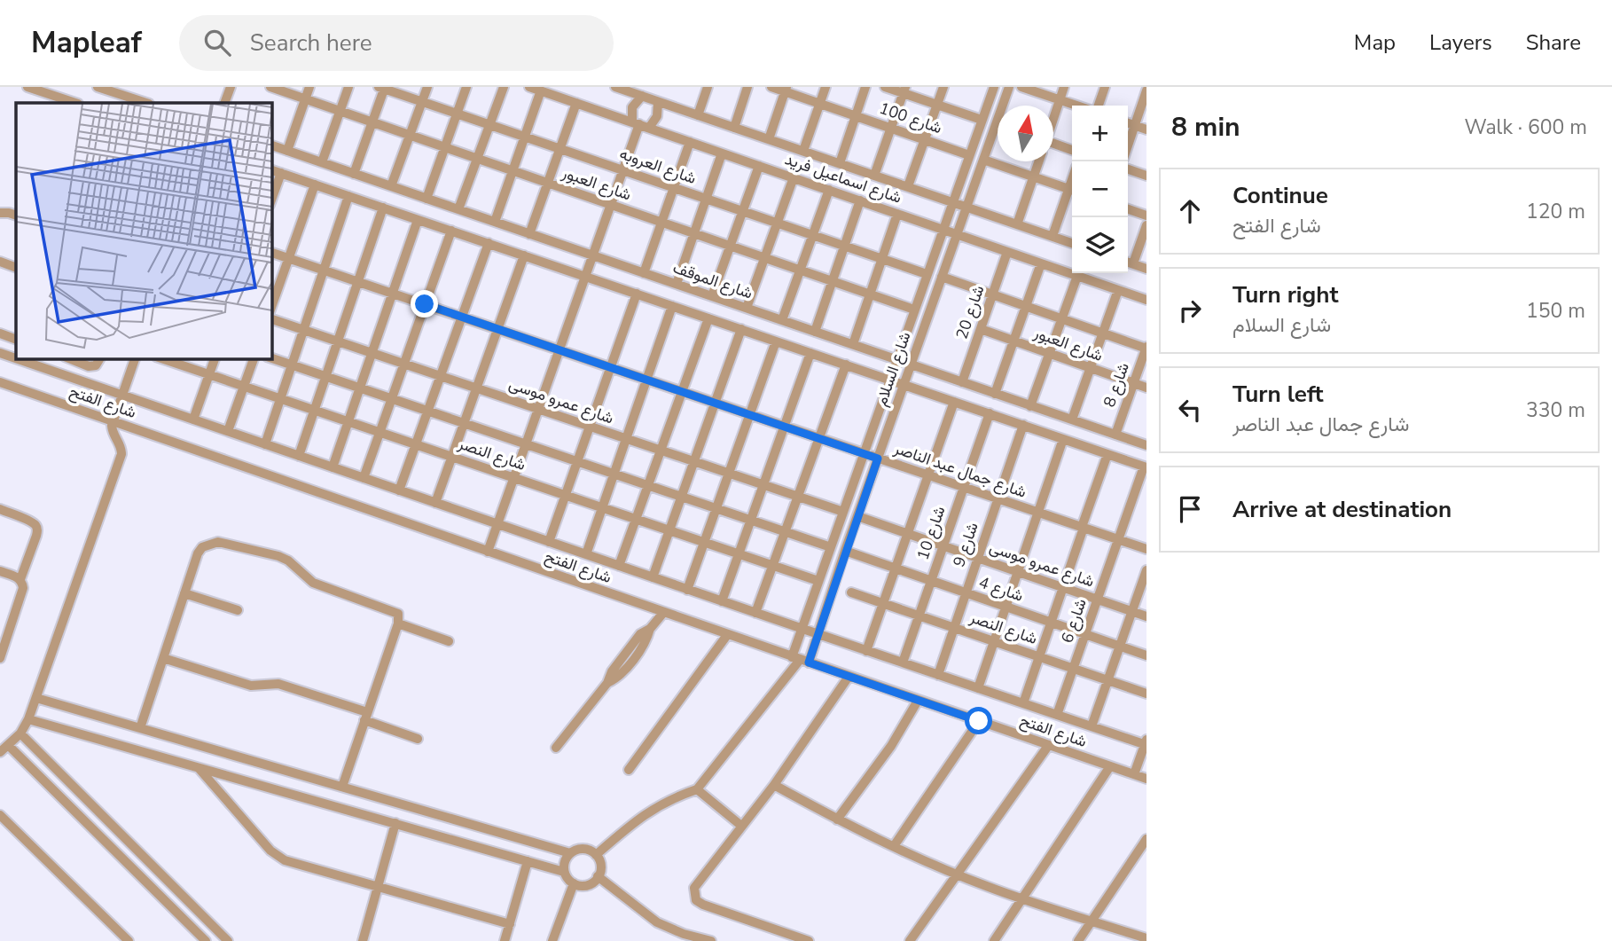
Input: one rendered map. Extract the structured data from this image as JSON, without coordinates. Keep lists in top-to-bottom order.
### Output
{
  "streets": {
    "street": [
      "شارع 100",
      "شارع العروبه",
      "شارع اسماعيل فريد",
      "شارع العبور",
      "شارع الموقف",
      "شارع 20",
      "شارع السلام",
      "شارع 8",
      "شارع عمرو موسى",
      "شارع الفتح",
      "شارع النصر",
      "شارع جمال عبد الناصر",
      "شارع 10",
      "شارع 9",
      "شارع 4",
      "شارع 6"
    ]
  },
  "crossings": [
    ["شارع 100", "شارع السلام"],
    ["شارع العروبه", "شارع السلام"],
    ["شارع اسماعيل فريد", "شارع 20"],
    ["شارع اسماعيل فريد", "شارع السلام"],
    ["شارع العبور", "شارع 20"],
    ["شارع العبور", "شارع السلام"],
    ["شارع العبور", "شارع 8"],
    ["شارع الموقف", "شارع 20"],
    ["شارع الموقف", "شارع السلام"],
    ["شارع الموقف", "شارع 8"],
    ["شارع السلام", "شارع عمرو موسى"],
    ["شارع السلام", "شارع الفتح"],
    ["شارع السلام", "شارع النصر"],
    ["شارع السلام", "شارع جمال عبد الناصر"],
    ["شارع السلام", "شارع 4"],
    ["شارع عمرو موسى", "شارع 10"],
    ["شارع عمرو موسى", "شارع 9"],
    ["شارع عمرو موسى", "شارع 6"],
    ["شارع الفتح", "شارع 10"],
    ["شارع الفتح", "شارع 9"],
    ["شارع الفتح", "شارع 6"],
    ["شارع النصر", "شارع 10"],
    ["شارع النصر", "شارع 9"],
    ["شارع النصر", "شارع 6"],
    ["شارع جمال عبد الناصر", "شارع 10"],
    ["شارع جمال عبد الناصر", "شارع 9"],
    ["شارع جمال عبد الناصر", "شارع 6"],
    ["شارع 10", "شارع 4"],
    ["شارع 9", "شارع 4"],
    ["شارع 4", "شارع 6"]
  ],
  "north": "top",
  "page": {
    "header": "Mapleaf",
    "search": "Search here",
    "nav": ["Map", "Layers", "Share"],
    "heading": ["8 min", "Walk · 600 m"],
    "map_buttons": ["+", "−"],
    "list": [
      ["Continue", "شارع الفتح", "120 m"],
      ["Turn right", "شارع السلام", "150 m"],
      ["Turn left", "شارع جمال عبد الناصر", "330 m"],
      "Arrive at destination"
    ]
  }
}
